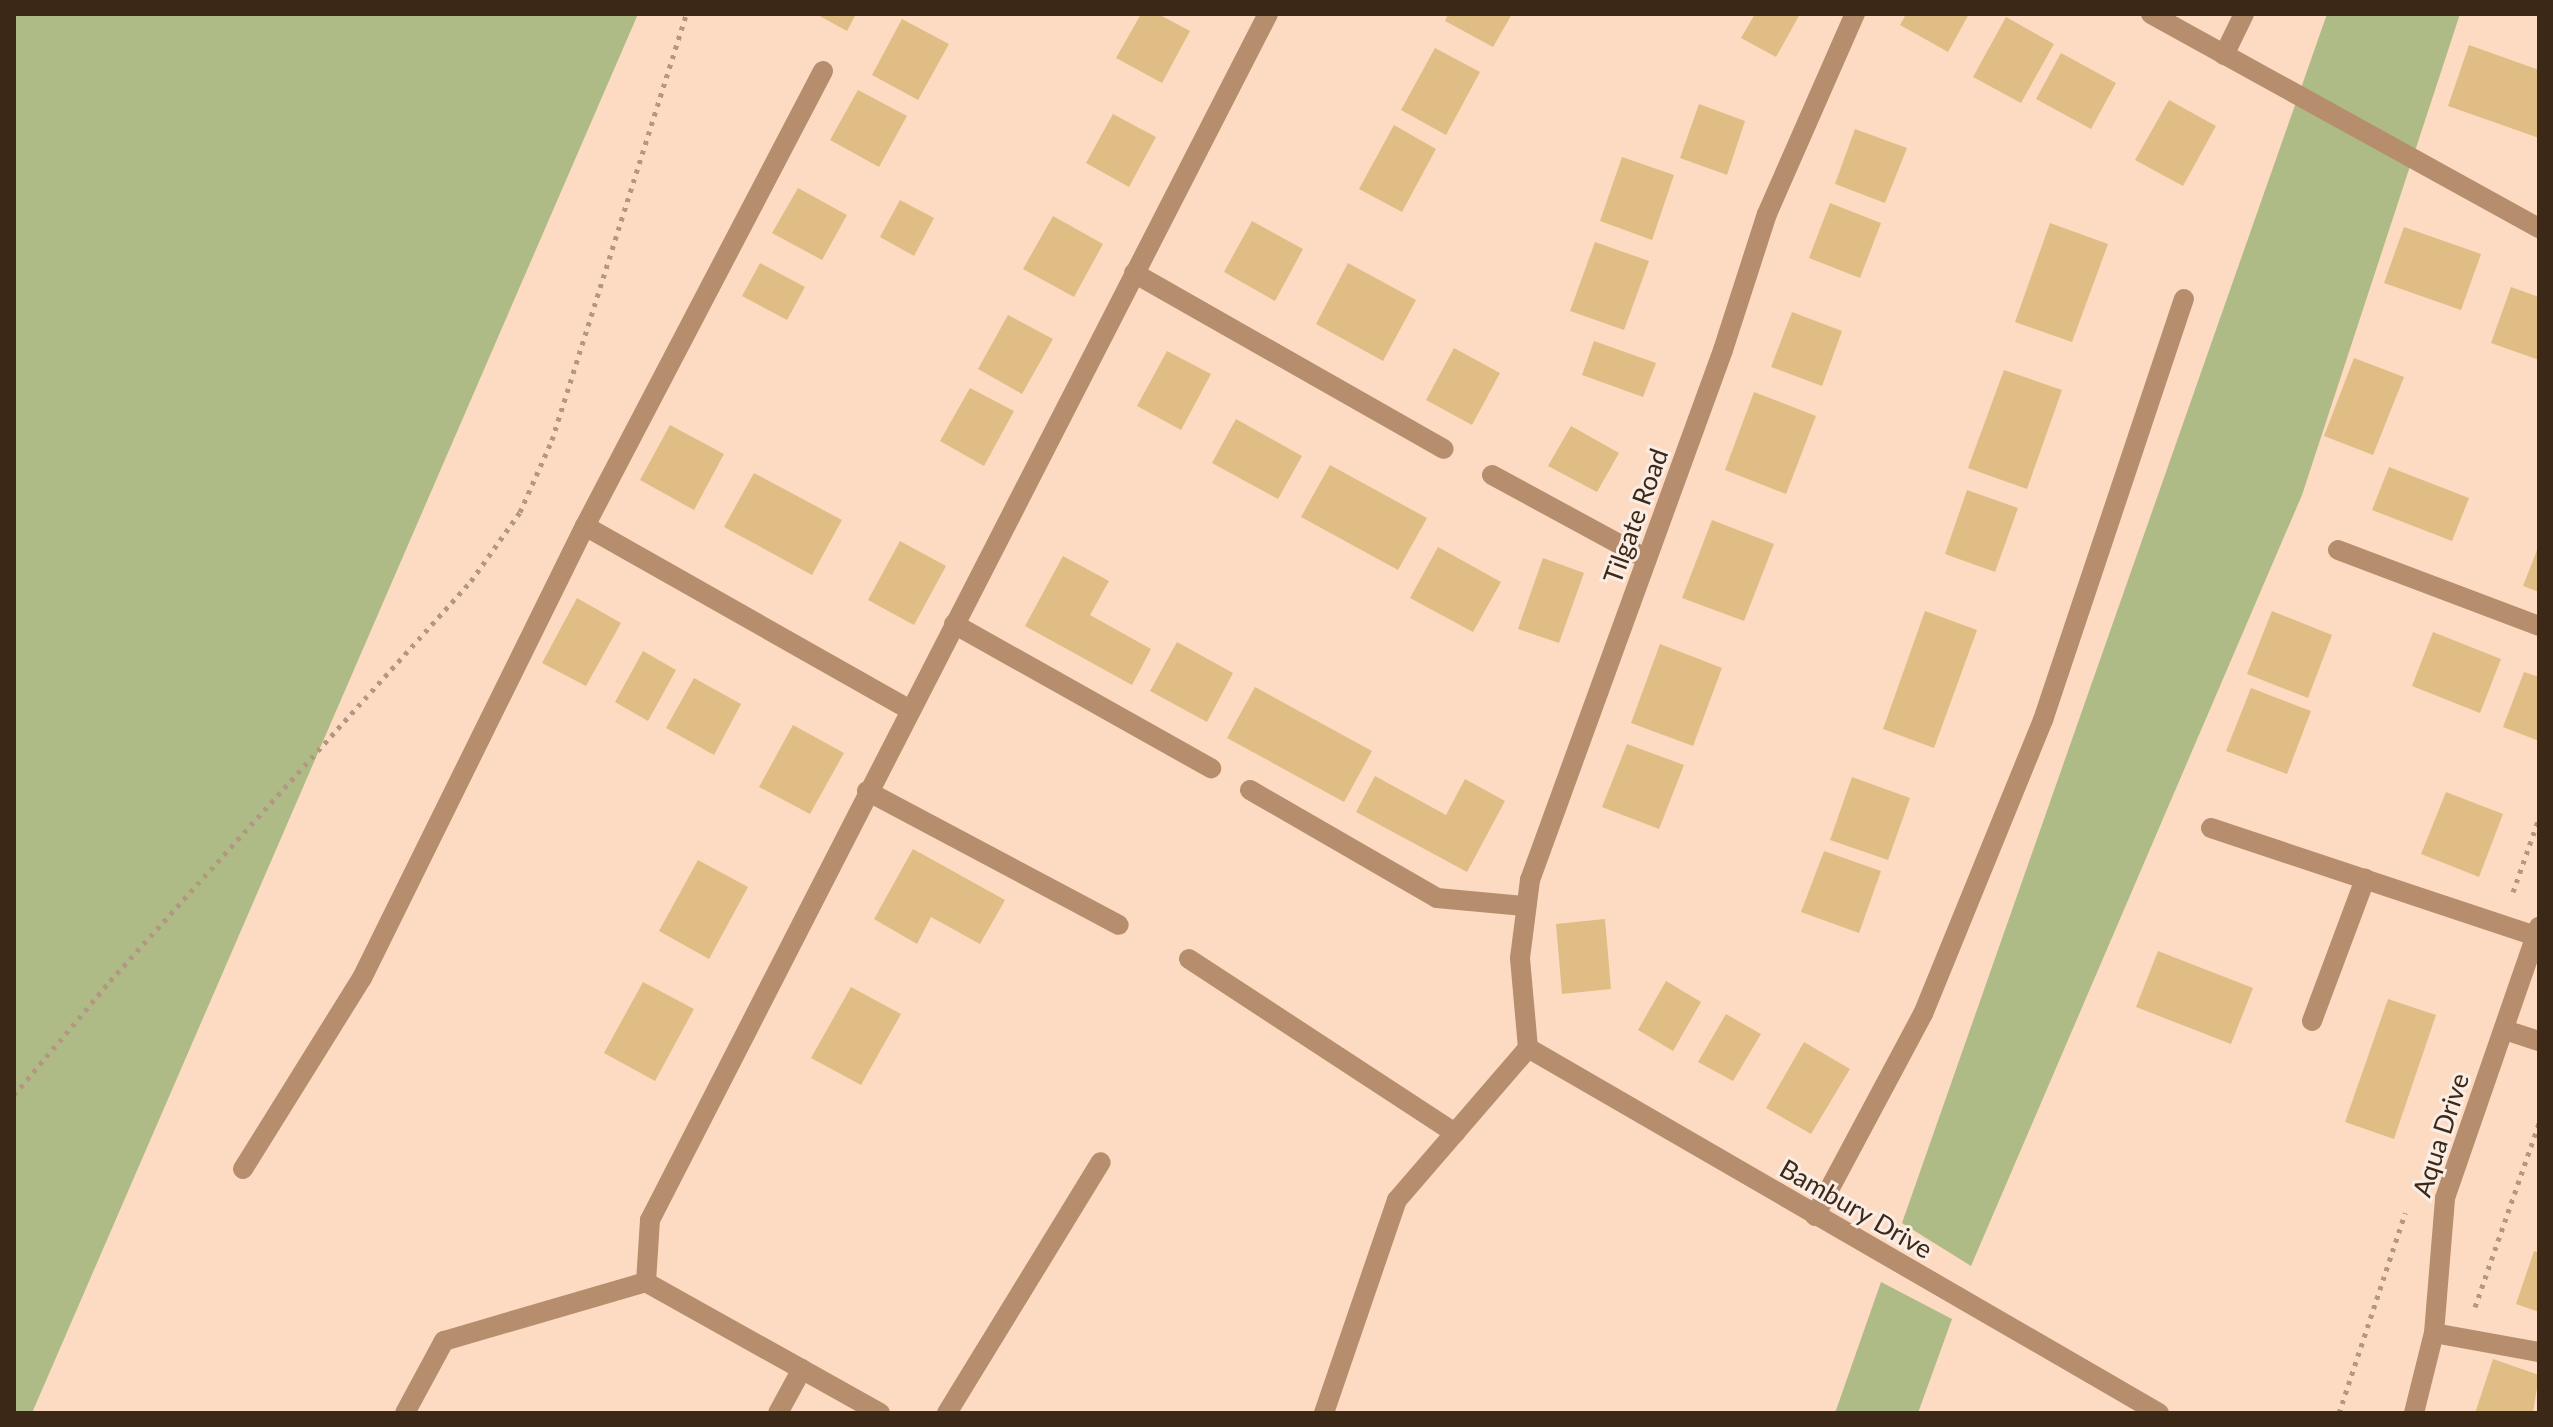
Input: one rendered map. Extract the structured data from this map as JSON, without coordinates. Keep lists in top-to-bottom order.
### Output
{
  "streets": {
    "street": ["Tilgate Road", "Aqua Drive", "Bambury Drive"]
  },
  "crossings": [
    ["Tilgate Road", "Bambury Drive"]
  ]
}
